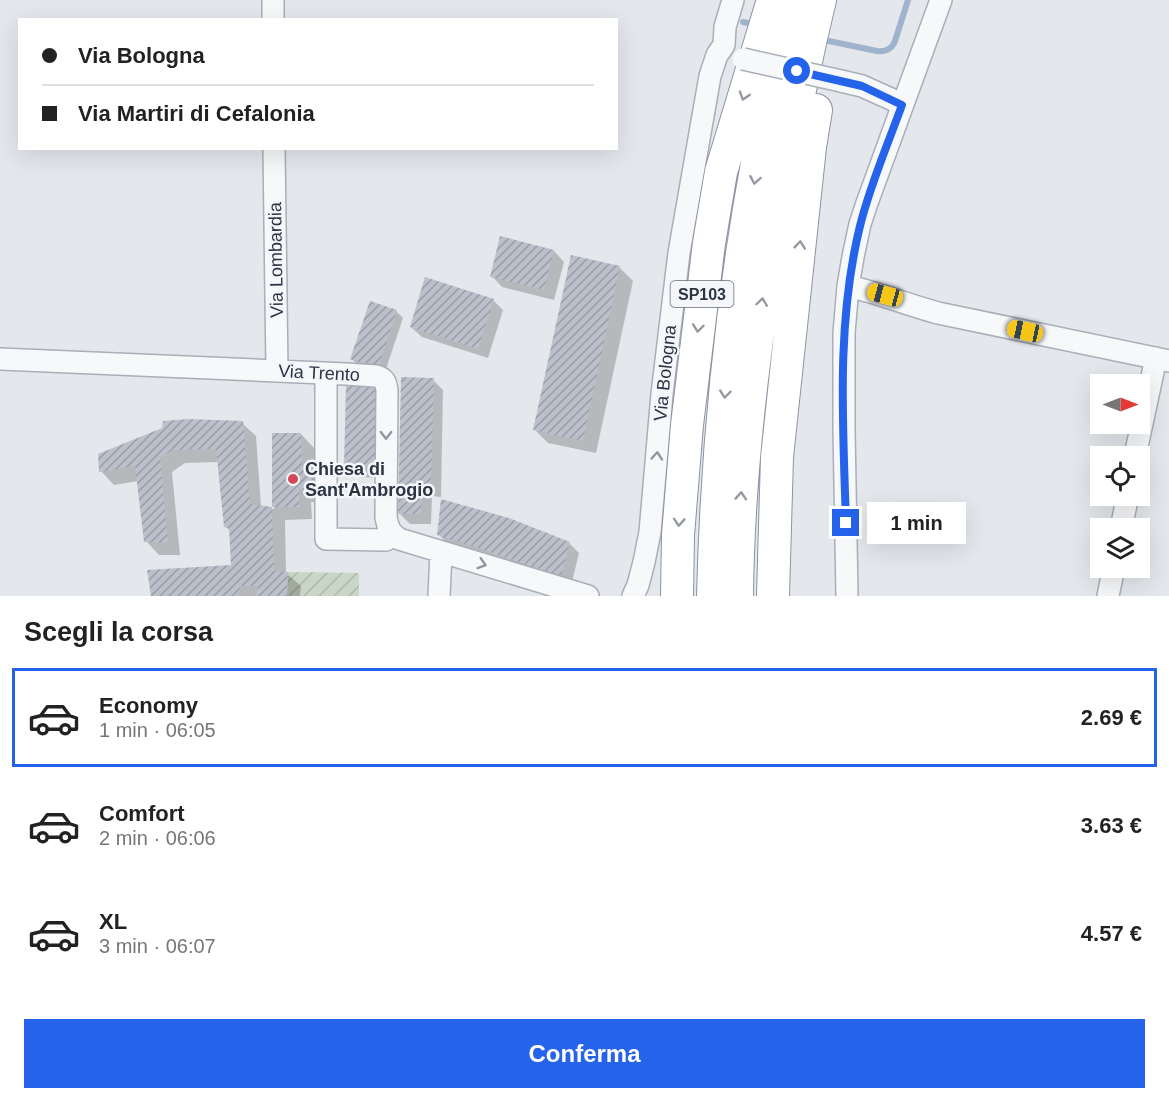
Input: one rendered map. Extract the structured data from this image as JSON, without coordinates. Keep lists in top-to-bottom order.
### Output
{
  "streets": {
    "highway": ["SP103"],
    "street": ["Via Lombardia", "Via Trento", "Via Bologna"]
  },
  "crossings": [
    ["Via Lombardia", "Via Trento"]
  ],
  "places": ["Chiesa di Sant'Ambrogio"],
  "north": "right",
  "page": {
    "banner": ["Via Bologna", "Via Martiri di Cefalonia"],
    "bubble": "1 min",
    "heading": "Scegli la corsa",
    "list": [
      {
        "name": "Economy",
        "note": "1 min · 06:05",
        "value": "2.69 €"
      },
      {
        "name": "Comfort",
        "note": "2 min · 06:06",
        "value": "3.63 €"
      },
      {
        "name": "XL",
        "note": "3 min · 06:07",
        "value": "4.57 €"
      }
    ],
    "buttons": "Conferma"
  }
}
